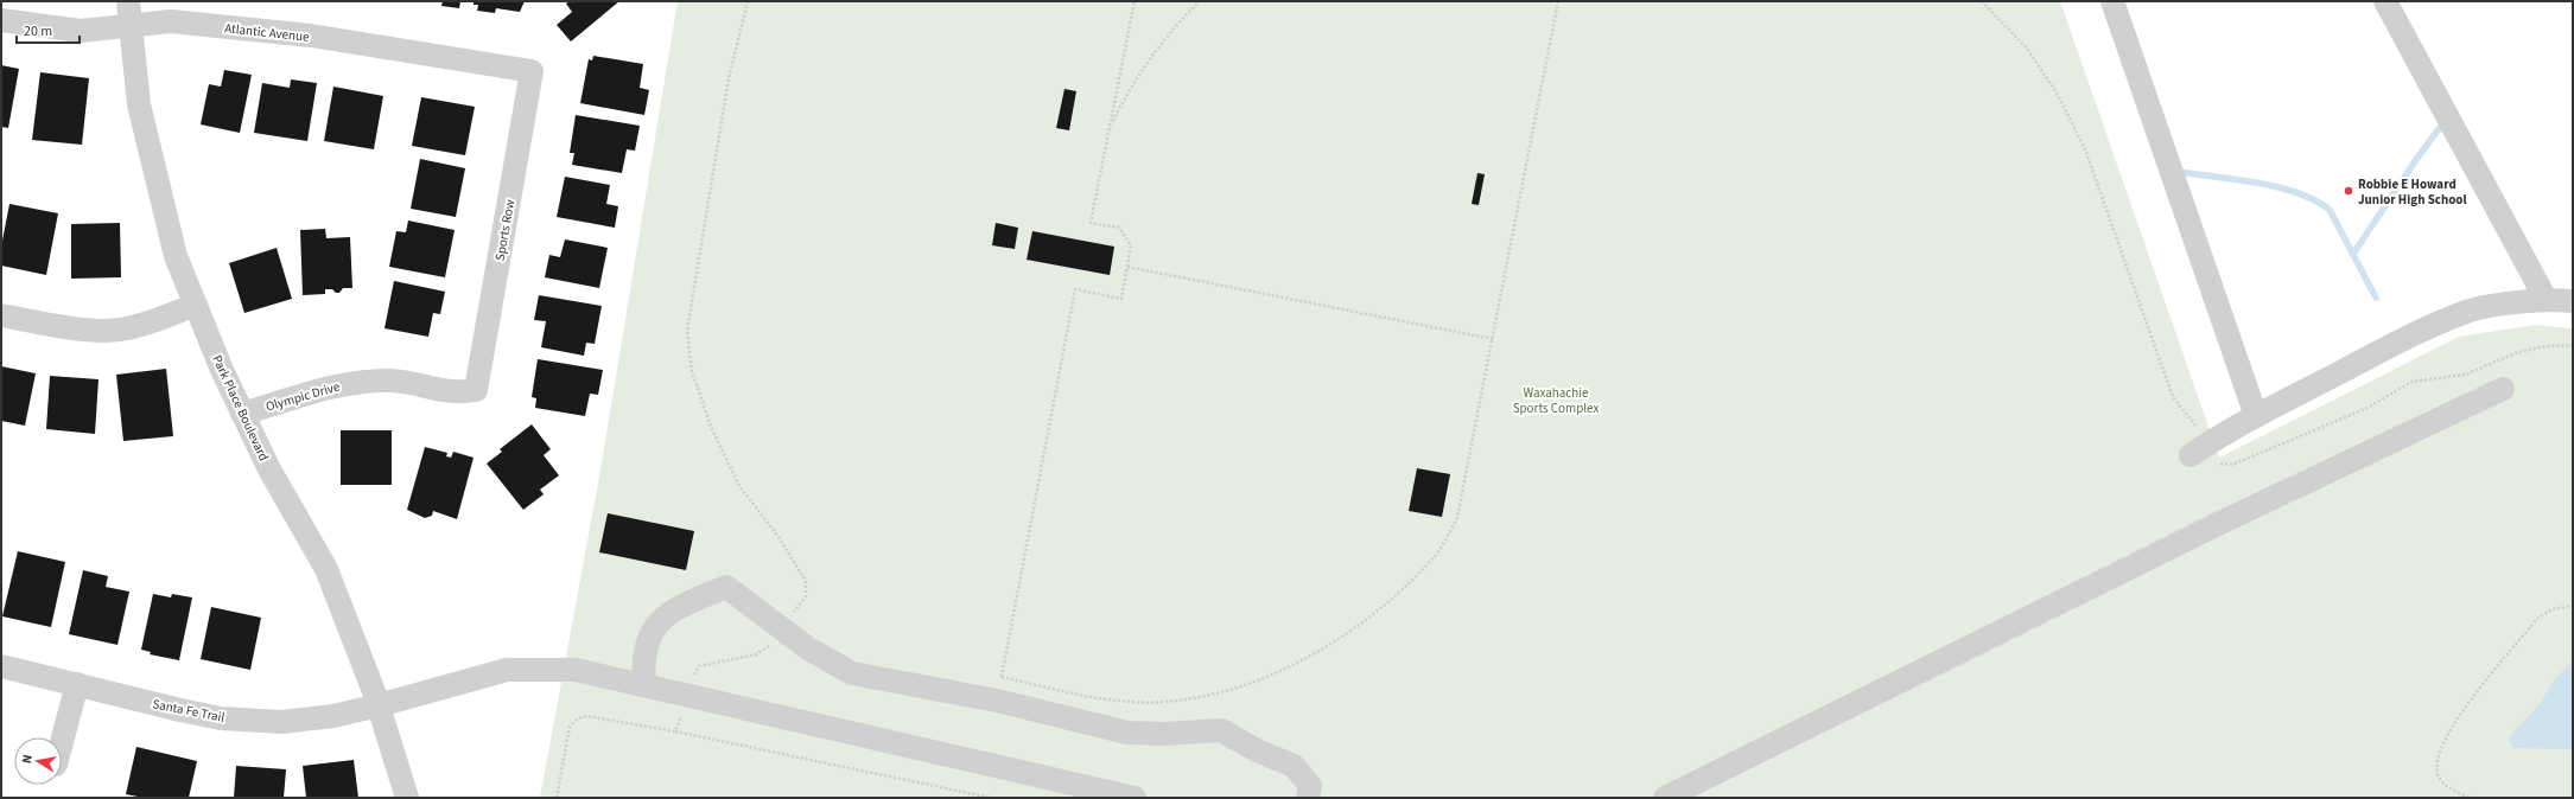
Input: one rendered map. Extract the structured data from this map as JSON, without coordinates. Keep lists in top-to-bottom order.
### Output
{
  "streets": {
    "street": [
      "Atlantic Avenue",
      "Sports Row",
      "Olympic Drive",
      "Park Place Boulevard",
      "Santa Fe Trail"
    ]
  },
  "crossings": [
    ["Atlantic Avenue", "Sports Row"],
    ["Atlantic Avenue", "Park Place Boulevard"],
    ["Sports Row", "Olympic Drive"],
    ["Olympic Drive", "Park Place Boulevard"],
    ["Park Place Boulevard", "Santa Fe Trail"]
  ],
  "parks": ["Waxahachie Sports Complex"],
  "places": ["Robbie E Howard Junior High School"],
  "scale_bar": "20 m",
  "north": "left"
}
